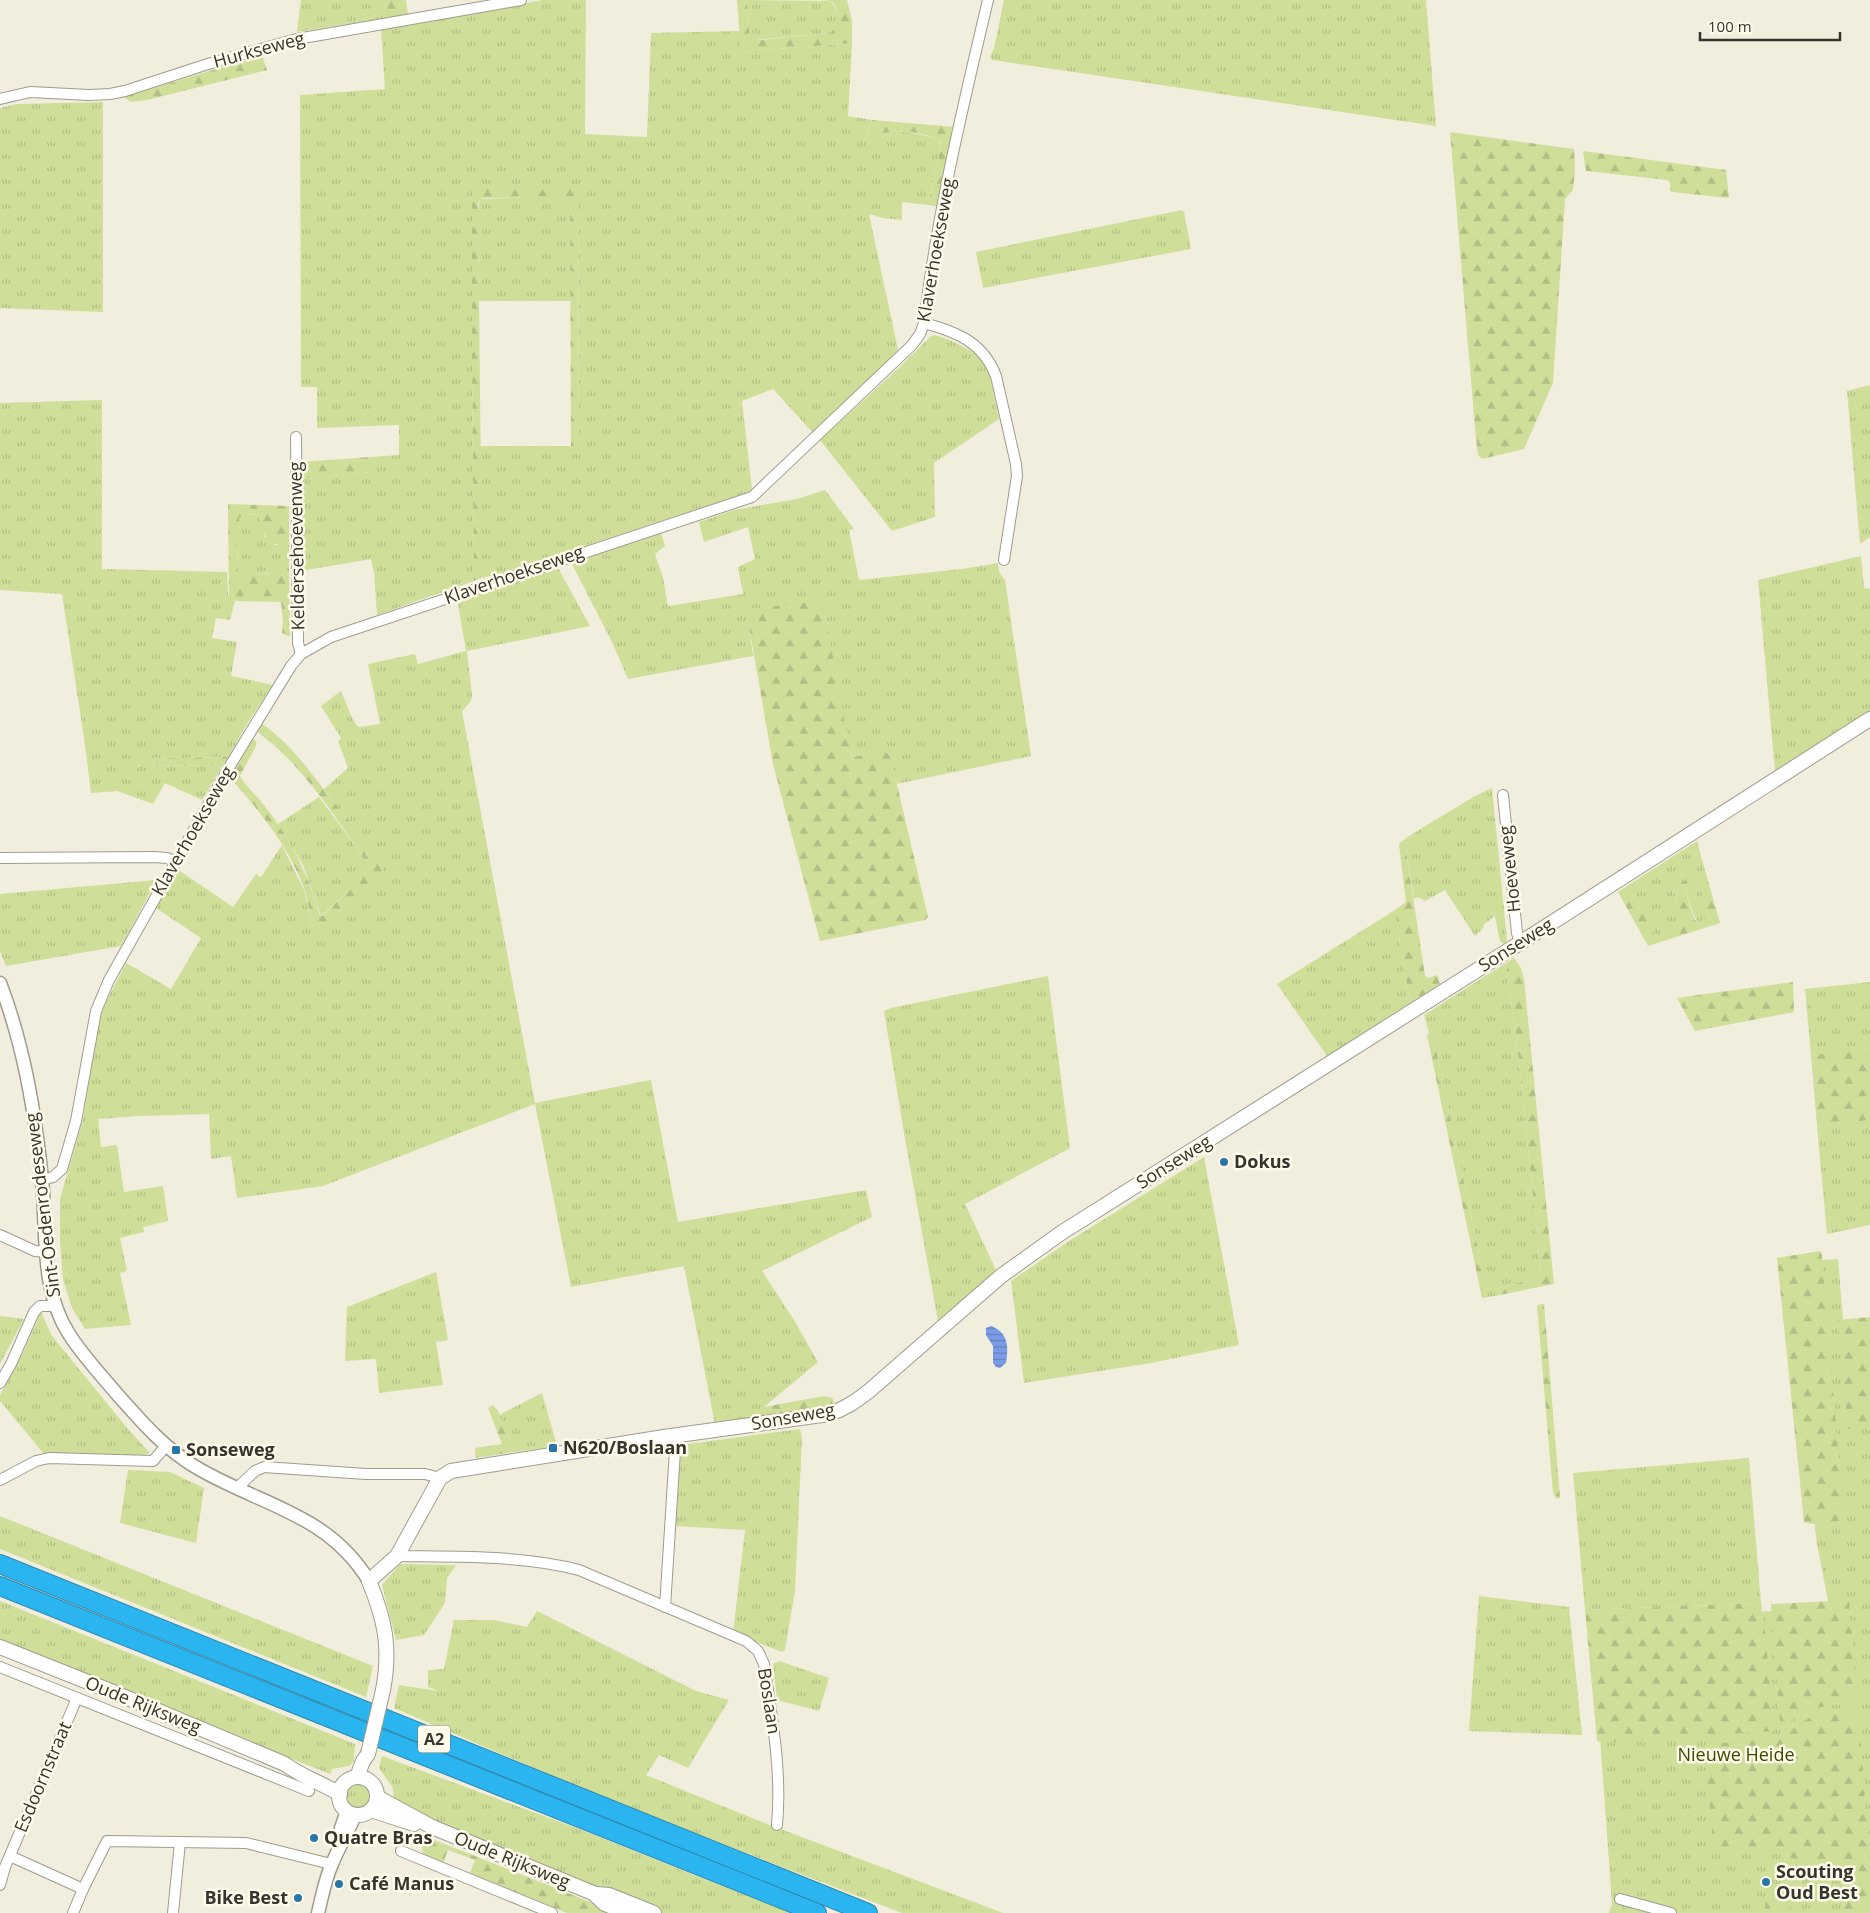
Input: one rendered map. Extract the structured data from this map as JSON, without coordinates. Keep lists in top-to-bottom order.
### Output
{
  "streets": {
    "highway": ["A2"],
    "main road": ["Sonseweg", "Sint-Oedenrodeseweg", "Oude Rijksweg"],
    "street": [
      "Hurkseweg",
      "Klaverhoekseweg",
      "Keldersehoevenweg",
      "Hoeveweg",
      "Boslaan",
      "Esdoornstraat"
    ]
  },
  "crossings": [
    ["Klaverhoekseweg", "Keldersehoevenweg"],
    ["Klaverhoekseweg", "Sint-Oedenrodeseweg"],
    ["Hoeveweg", "Sonseweg"],
    ["Sint-Oedenrodeseweg", "Oude Rijksweg"]
  ],
  "parks": ["Nieuwe Heide"],
  "places": {
    "other": [
      "Dokus",
      "Quatre Bras",
      "Scouting Oud Best",
      "Café Manus",
      "Bike Best"
    ],
    "transit": ["N620/Boslaan", "Sonseweg"]
  },
  "scale_bar": "100 m"
}
